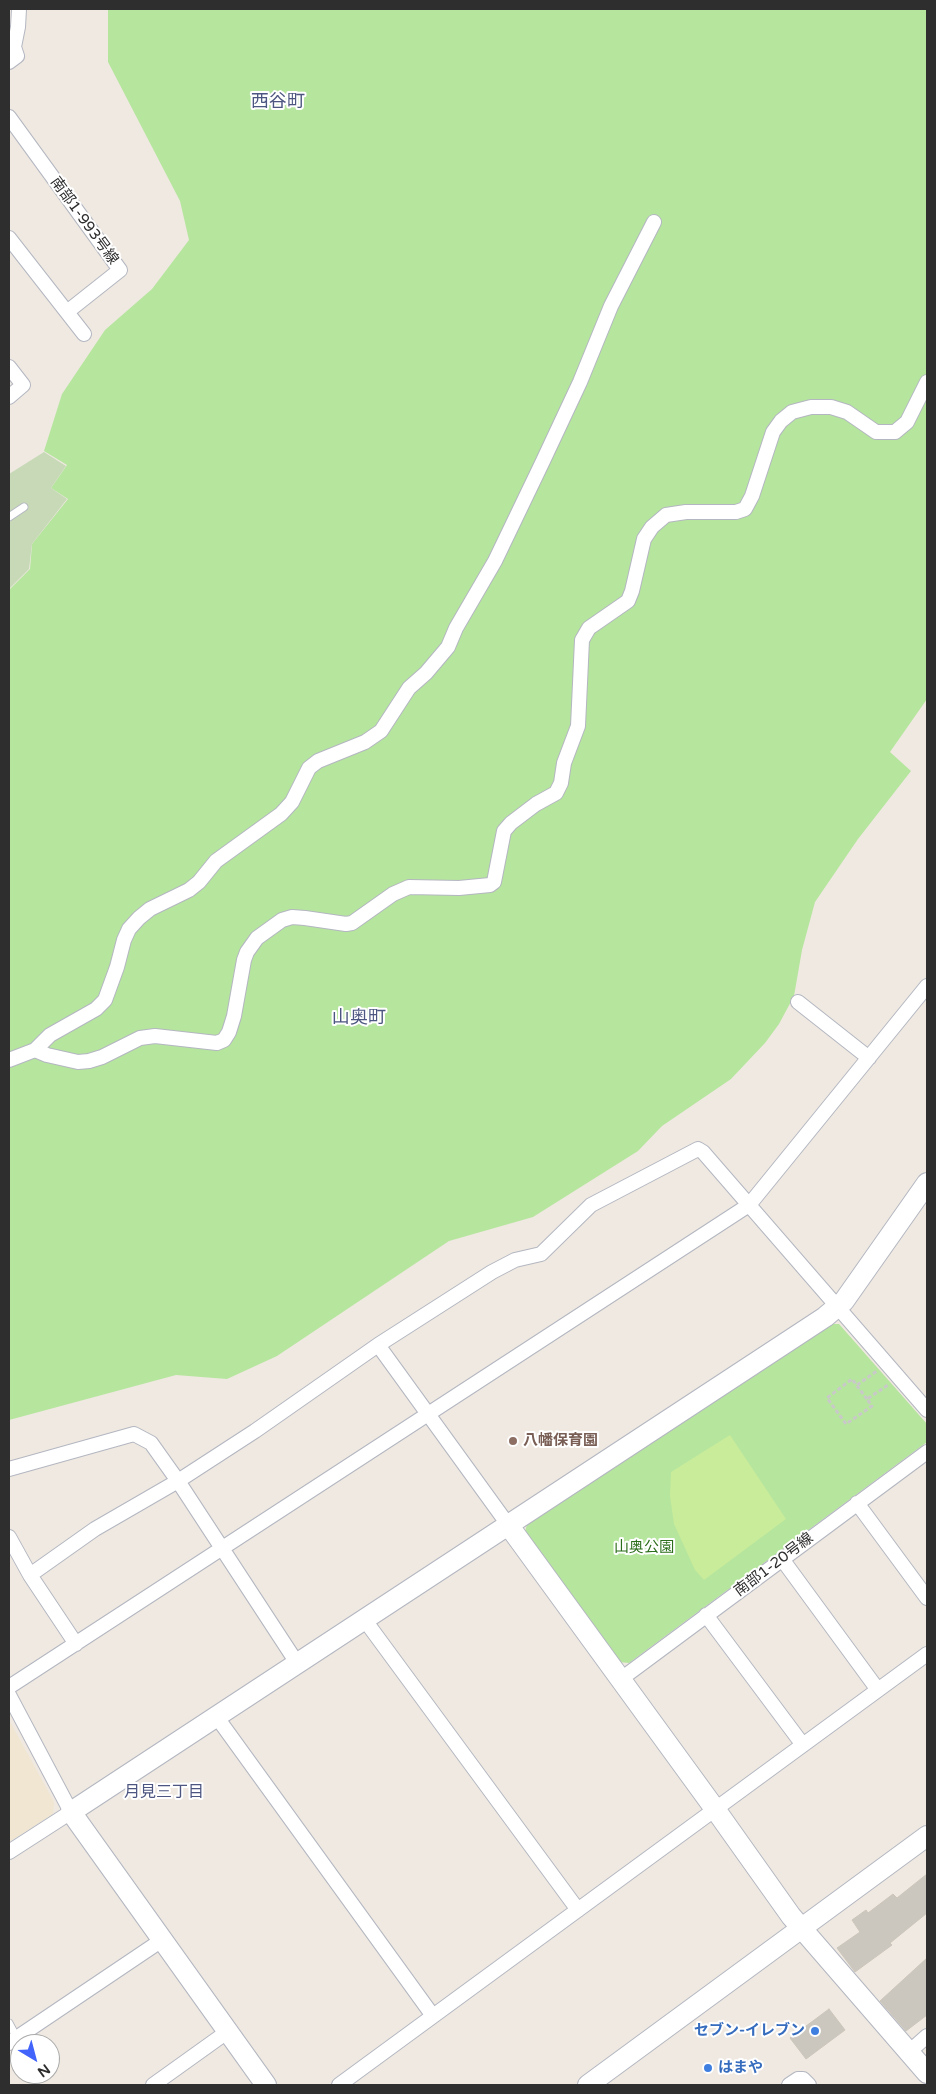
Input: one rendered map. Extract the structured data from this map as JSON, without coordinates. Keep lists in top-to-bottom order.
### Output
{
  "streets": {
    "street": ["南部1-993号線", "南部1-20号線"]
  },
  "districts": ["西谷町", "山奥町", "月見三丁目"],
  "parks": ["山奥公園"],
  "places": ["八幡保育園", "セブン-イレブン", "はまや"],
  "north": "bottom right"
}
